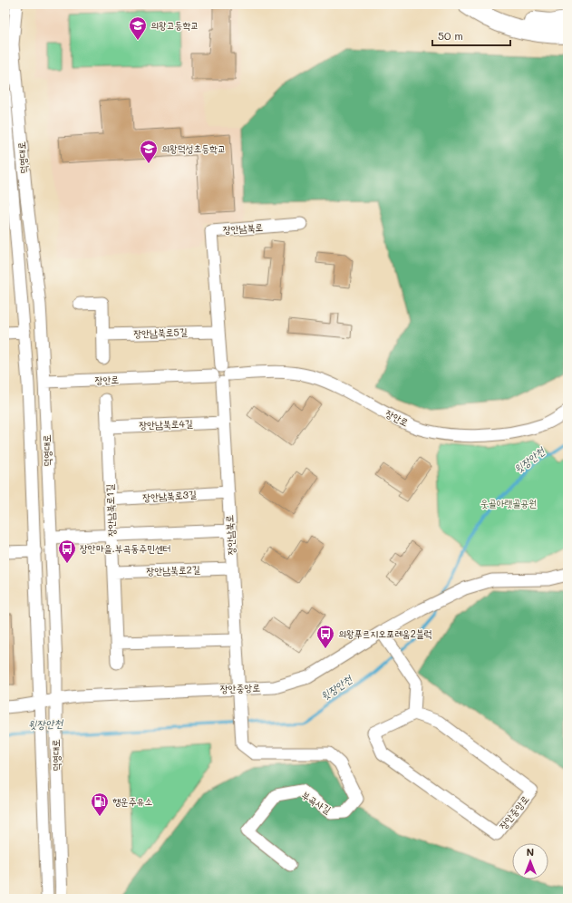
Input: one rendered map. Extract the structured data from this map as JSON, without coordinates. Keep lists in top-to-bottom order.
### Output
{
  "streets": {
    "street": [
      "덕영대로",
      "장안남북로",
      "장안남북로5길",
      "장안로",
      "장안남북로4길",
      "장안남북로3길",
      "장안남북로1길",
      "장안남북로2길",
      "장안중앙로",
      "부곡사길"
    ]
  },
  "crossings": [
    ["덕영대로", "장안로"],
    ["덕영대로", "장안중앙로"],
    ["장안남북로", "장안남북로5길"],
    ["장안남북로", "장안로"],
    ["장안남북로", "장안남북로4길"],
    ["장안남북로", "장안남북로3길"],
    ["장안남북로", "장안남북로2길"],
    ["장안남북로", "장안중앙로"],
    ["장안남북로", "부곡사길"],
    ["장안남북로4길", "장안남북로1길"],
    ["장안남북로3길", "장안남북로1길"],
    ["장안남북로1길", "장안남북로2길"],
    ["장안중앙로", "부곡사길"]
  ],
  "water": ["윗장안천"],
  "parks": ["웃골아랫골공원"],
  "places": {
    "school or university": ["의왕고등학교", "의왕덕성초등학교"],
    "bus stop": ["장안마을.부곡동주민센터", "의왕푸르지오포레움2블럭"],
    "fuel station": ["행운주유소"]
  },
  "scale_bar": "50 m",
  "north": "top"
}
